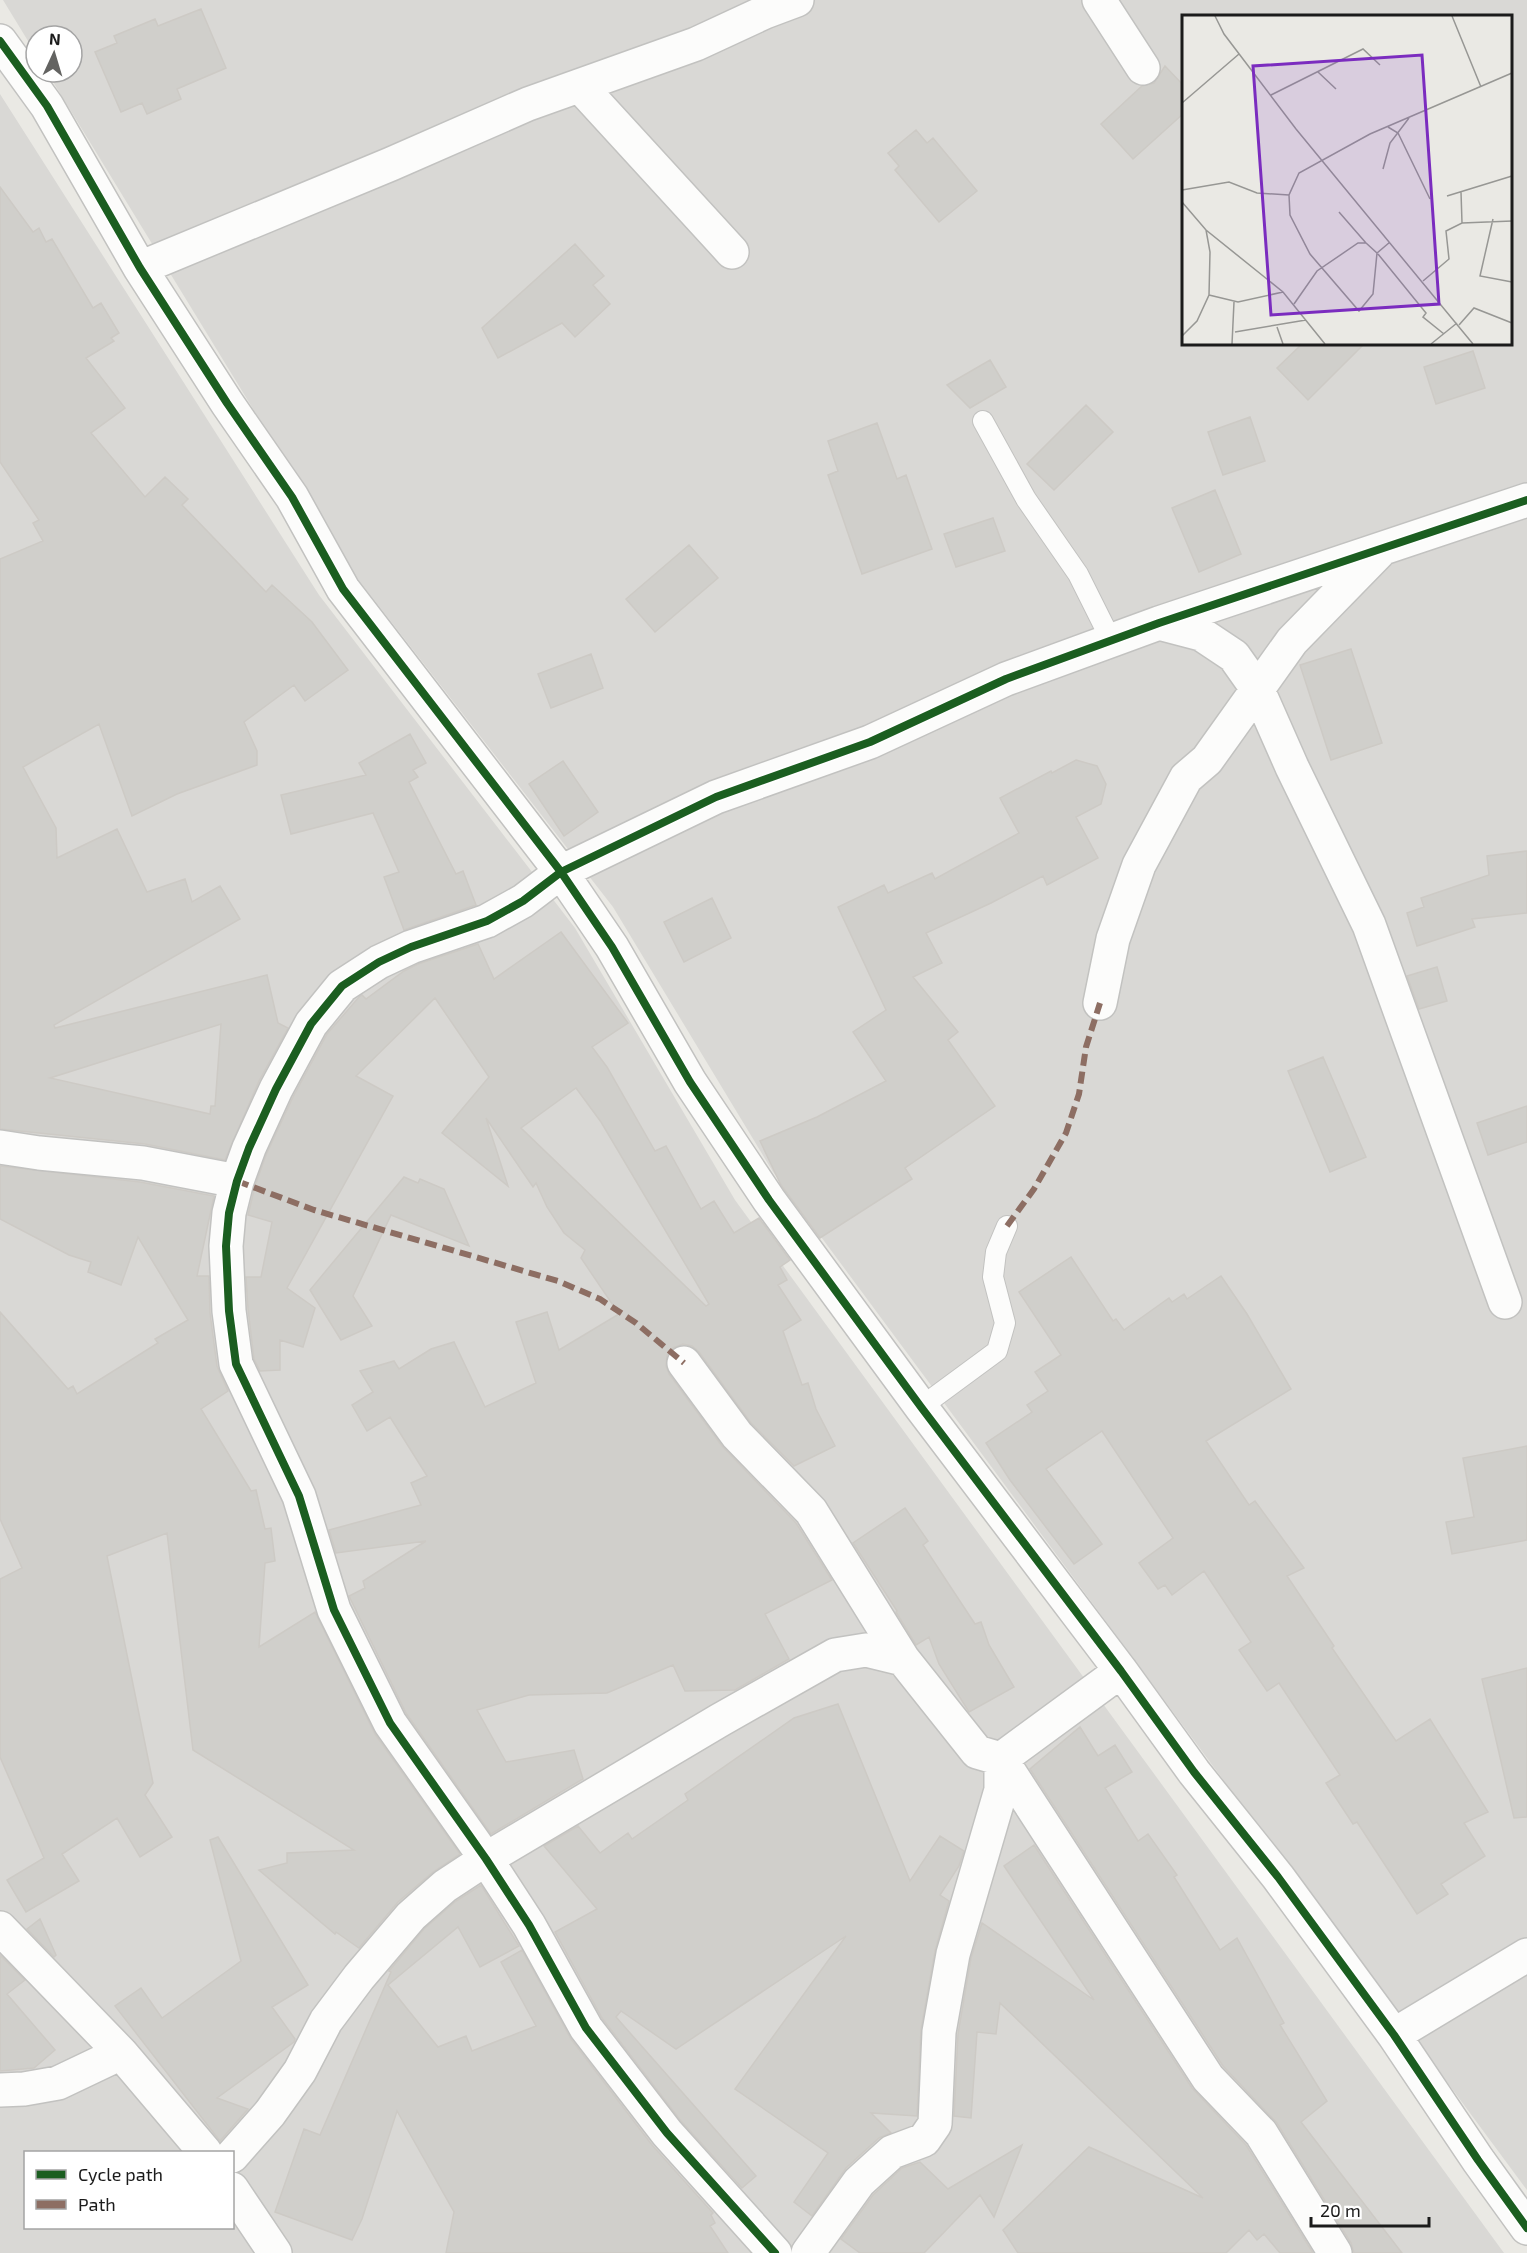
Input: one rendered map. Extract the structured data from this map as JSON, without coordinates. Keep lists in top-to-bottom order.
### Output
{
  "legend": ["Cycle path", "Path"],
  "scale_bar": "20 m",
  "north": "top"
}
